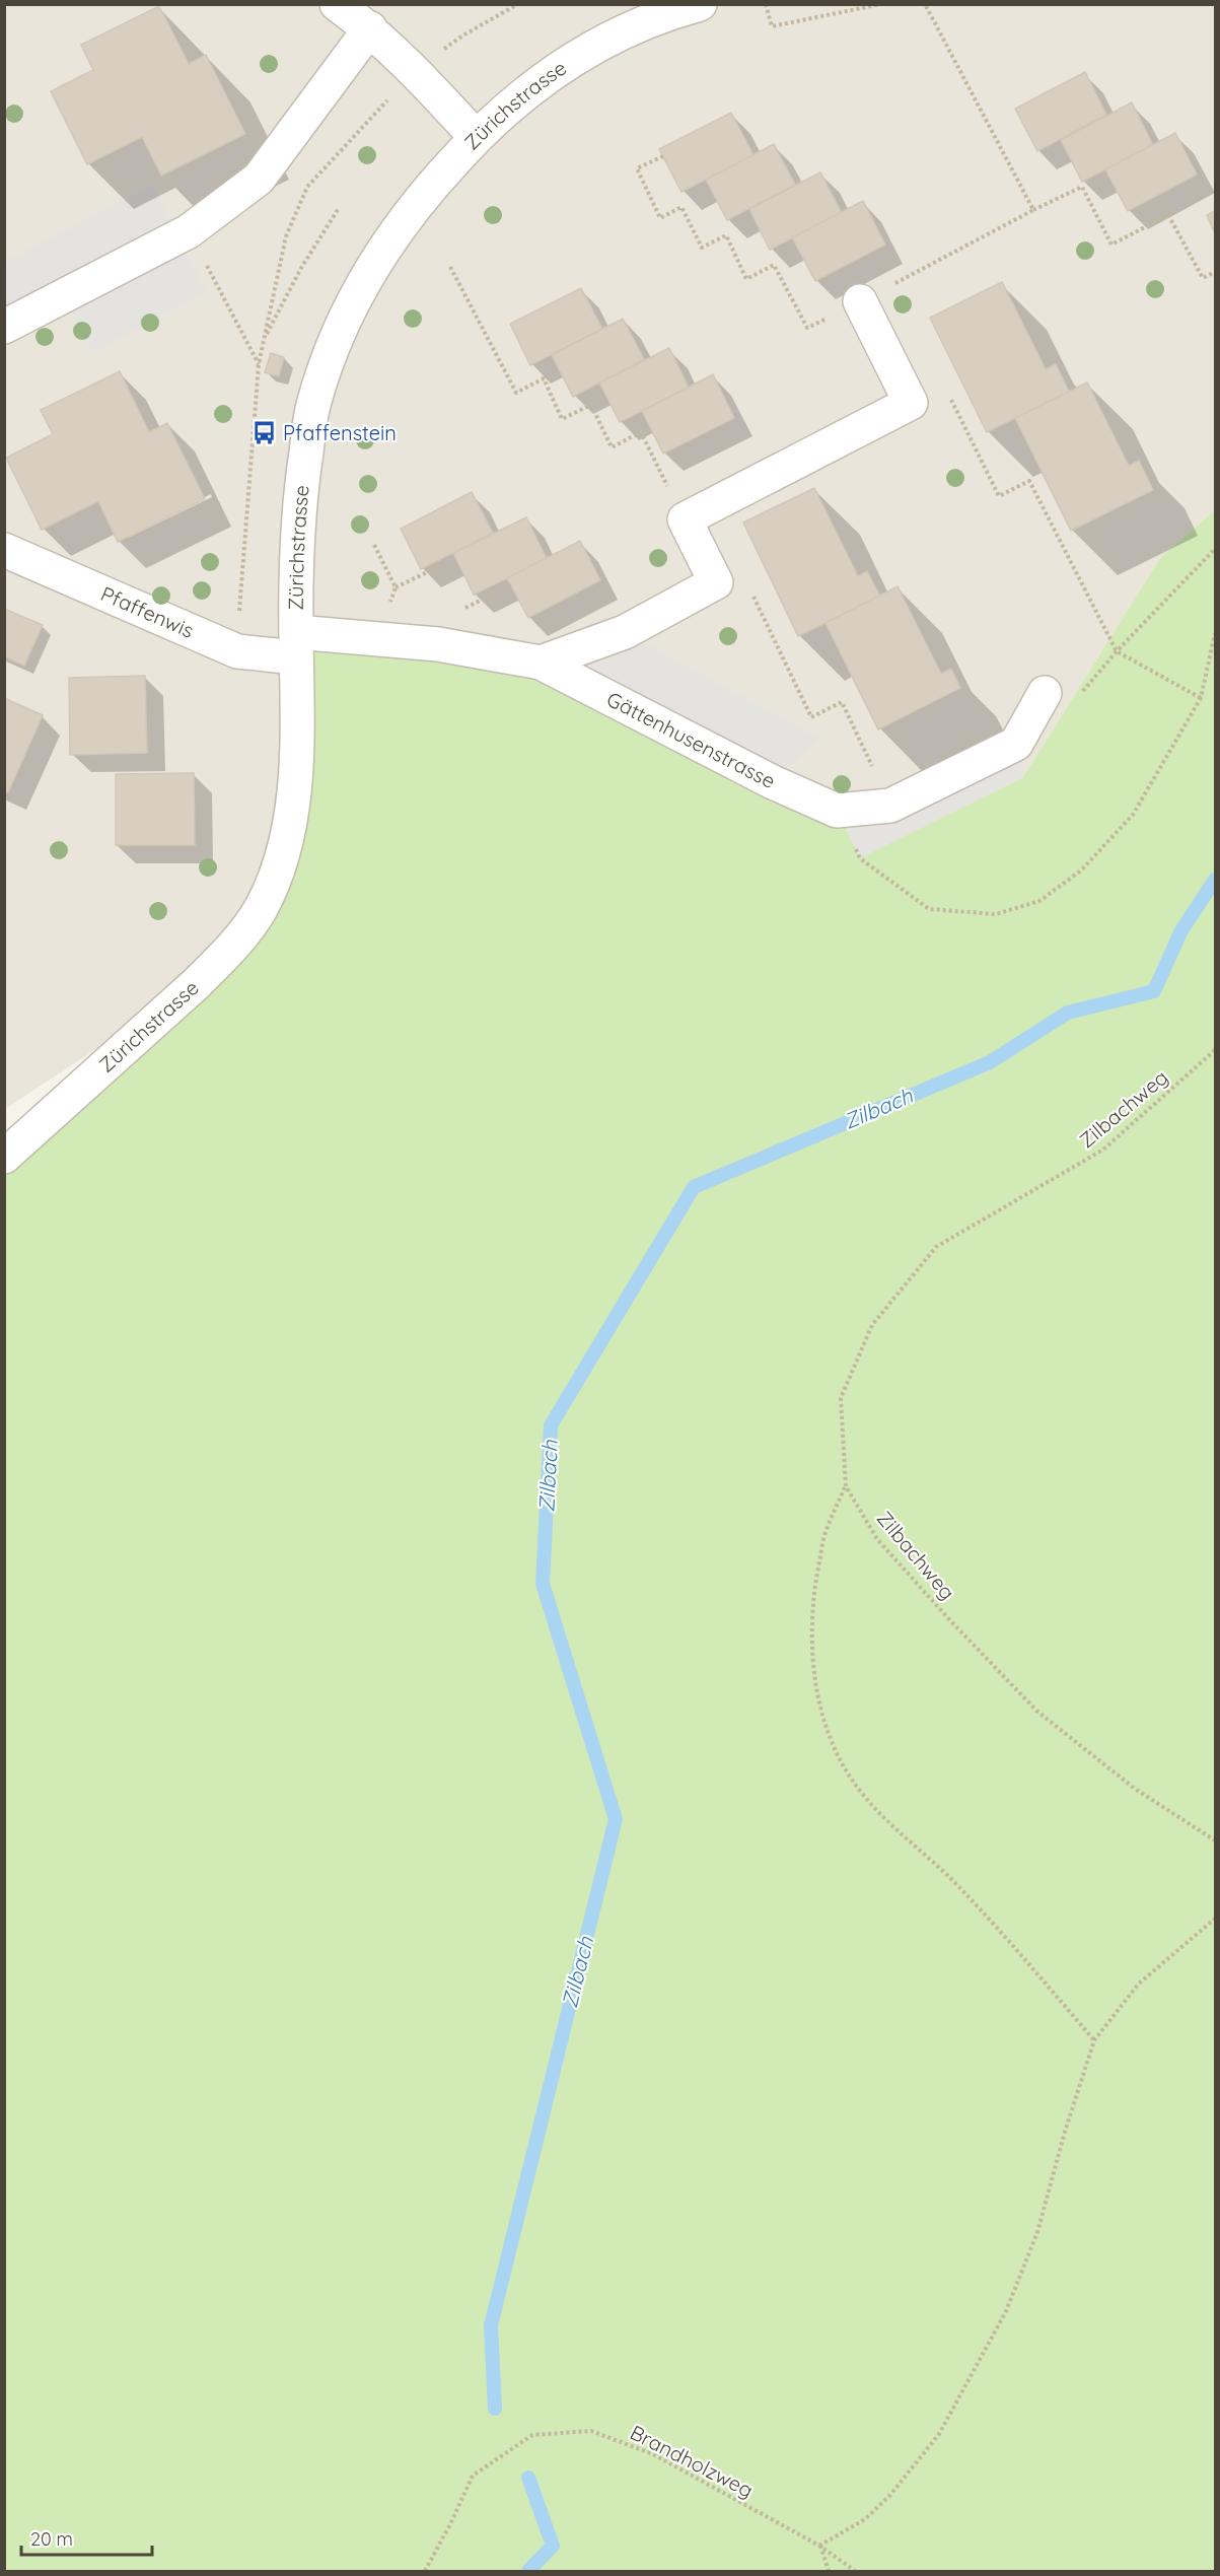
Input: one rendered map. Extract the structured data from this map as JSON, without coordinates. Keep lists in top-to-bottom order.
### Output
{
  "streets": {
    "street": ["Zürichstrasse", "Pfaffenwis", "Gättenhusenstrasse"],
    "path": ["Zilbachweg", "Brandholzweg"]
  },
  "crossings": [
    ["Zürichstrasse", "Pfaffenwis"],
    ["Zürichstrasse", "Gättenhusenstrasse"],
    ["Pfaffenwis", "Gättenhusenstrasse"]
  ],
  "water": ["Zilbach"],
  "places": {
    "bus stop": ["Pfaffenstein"]
  },
  "scale_bar": "20 m"
}
